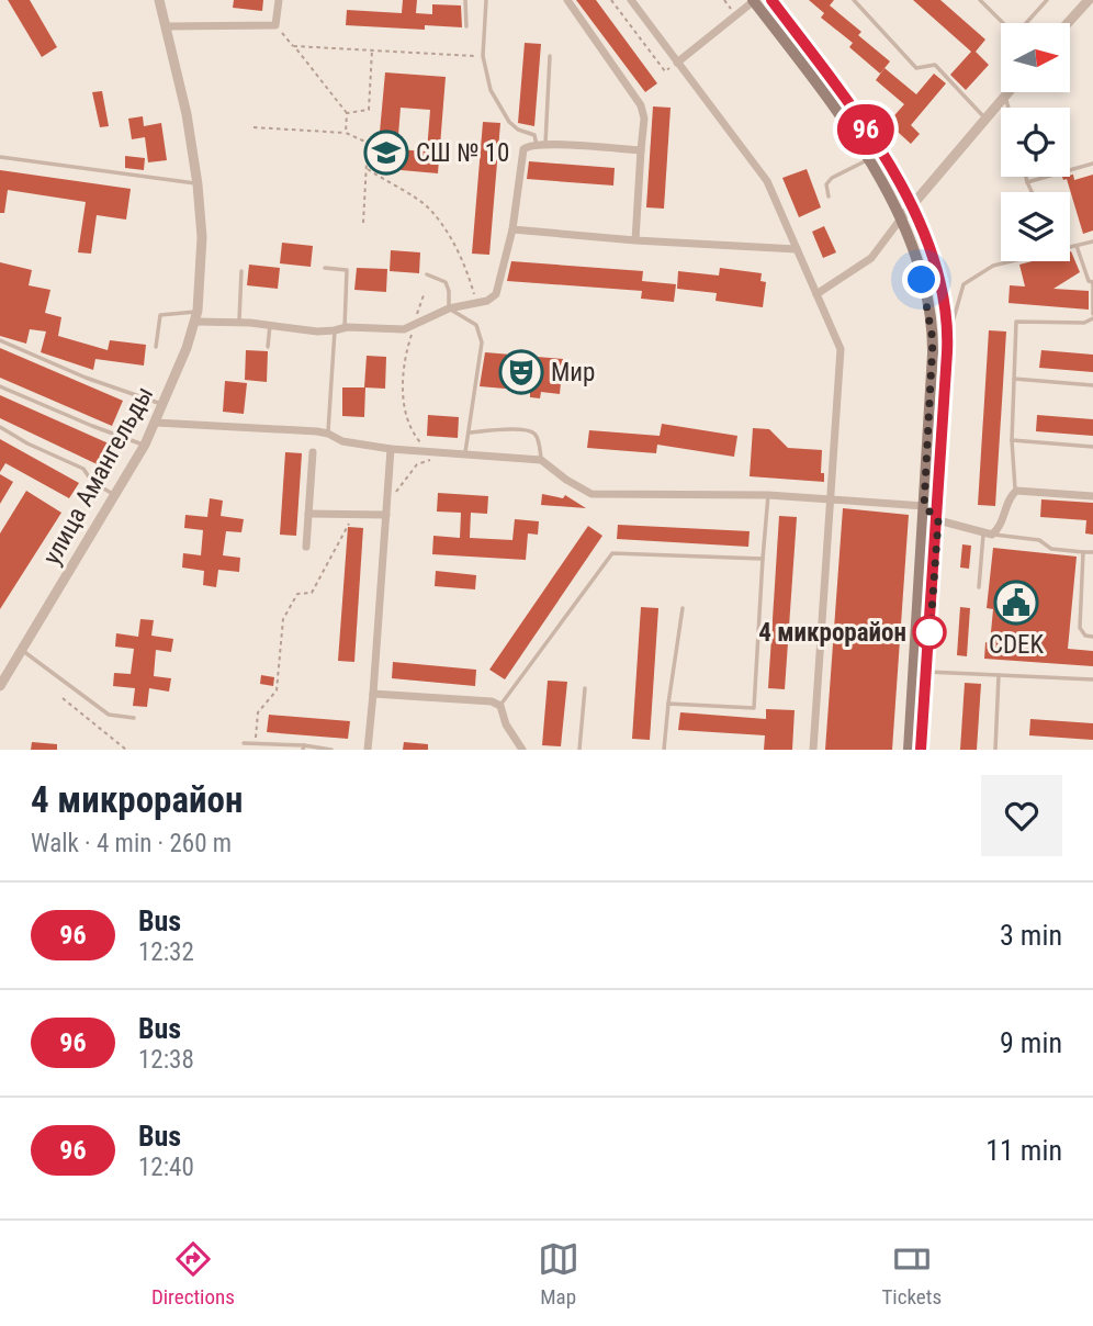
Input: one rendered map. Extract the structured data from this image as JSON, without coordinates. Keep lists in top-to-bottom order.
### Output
{
  "streets": {
    "street": ["улица Амангельды"]
  },
  "places": {
    "school or university": ["СШ № 10"],
    "theatre": ["Мир"],
    "public building": ["CDEK"],
    "other": ["4 микрорайон"]
  },
  "lines": ["bus line 96"],
  "north": "right",
  "page": {
    "on_map": "96",
    "heading": ["4 микрорайон", "Walk · 4 min · 260 m"],
    "list": [
      {
        "mark": "96",
        "name": "Bus",
        "note": "12:32",
        "value": "3 min"
      },
      {
        "mark": "96",
        "name": "Bus",
        "note": "12:38",
        "value": "9 min"
      },
      {
        "mark": "96",
        "name": "Bus",
        "note": "12:40",
        "value": "11 min"
      }
    ],
    "tabs": ["Directions", "Map", "Tickets"]
  }
}
